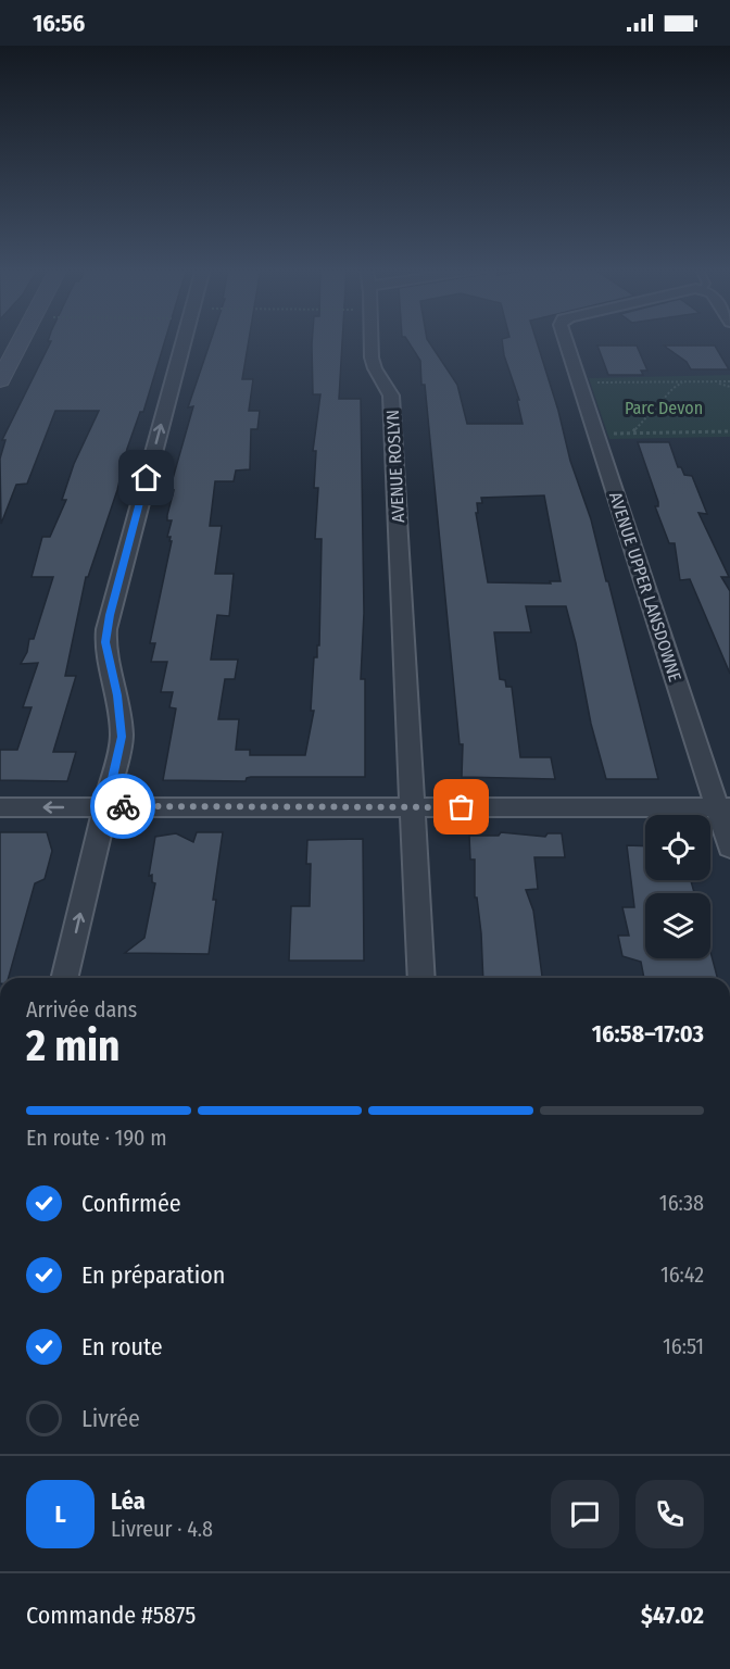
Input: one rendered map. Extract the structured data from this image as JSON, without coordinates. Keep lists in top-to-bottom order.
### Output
{
  "streets": {
    "street": ["AVENUE ROSLYN", "AVENUE UPPER LANSDOWNE"]
  },
  "parks": ["Parc Devon"],
  "page": {
    "status": "16:56",
    "heading": ["2 min", "Arrivée dans", "16:58–17:03"],
    "panel": [
      "Léa",
      "Livreur · 4.8",
      "Commande #5875",
      "$47.02"
    ],
    "bar": "En route · 190 m",
    "list": [
      ["Confirmée", "16:38"],
      ["En préparation", "16:42"],
      ["En route", "16:51"],
      "Livrée"
    ],
    "round": "L"
  }
}
